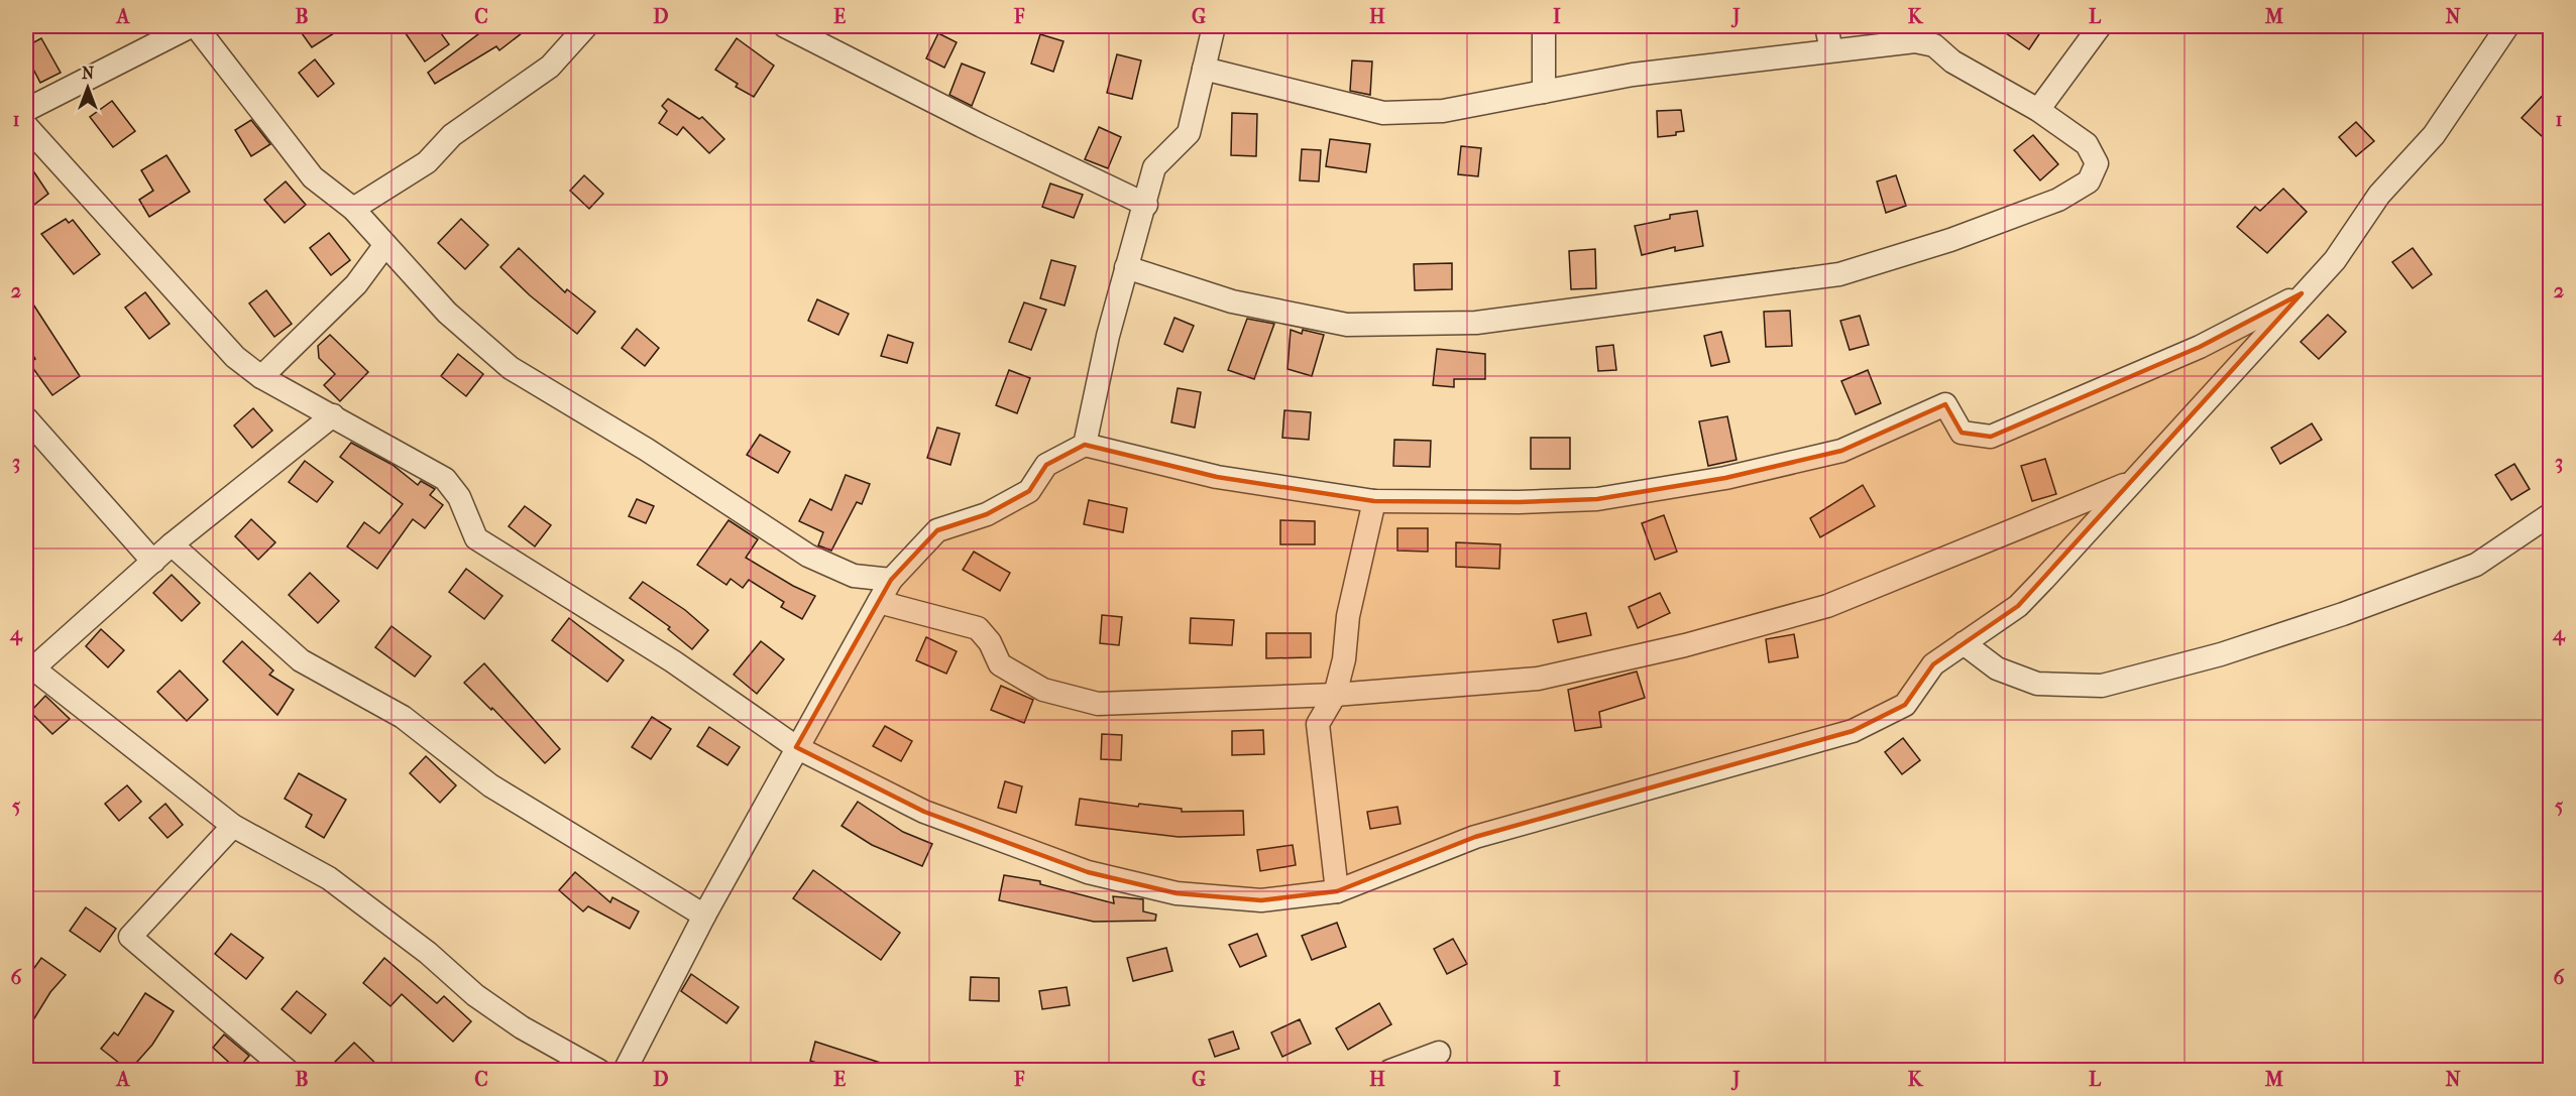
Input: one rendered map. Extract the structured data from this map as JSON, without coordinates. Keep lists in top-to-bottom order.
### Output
{
  "north": "top",
  "grid": {
    "columns": [
      "A",
      "B",
      "C",
      "D",
      "E",
      "F",
      "G",
      "H",
      "I",
      "J",
      "K",
      "L",
      "M",
      "N"
    ],
    "rows": [
      "1",
      "2",
      "3",
      "4",
      "5",
      "6"
    ]
  }
}
